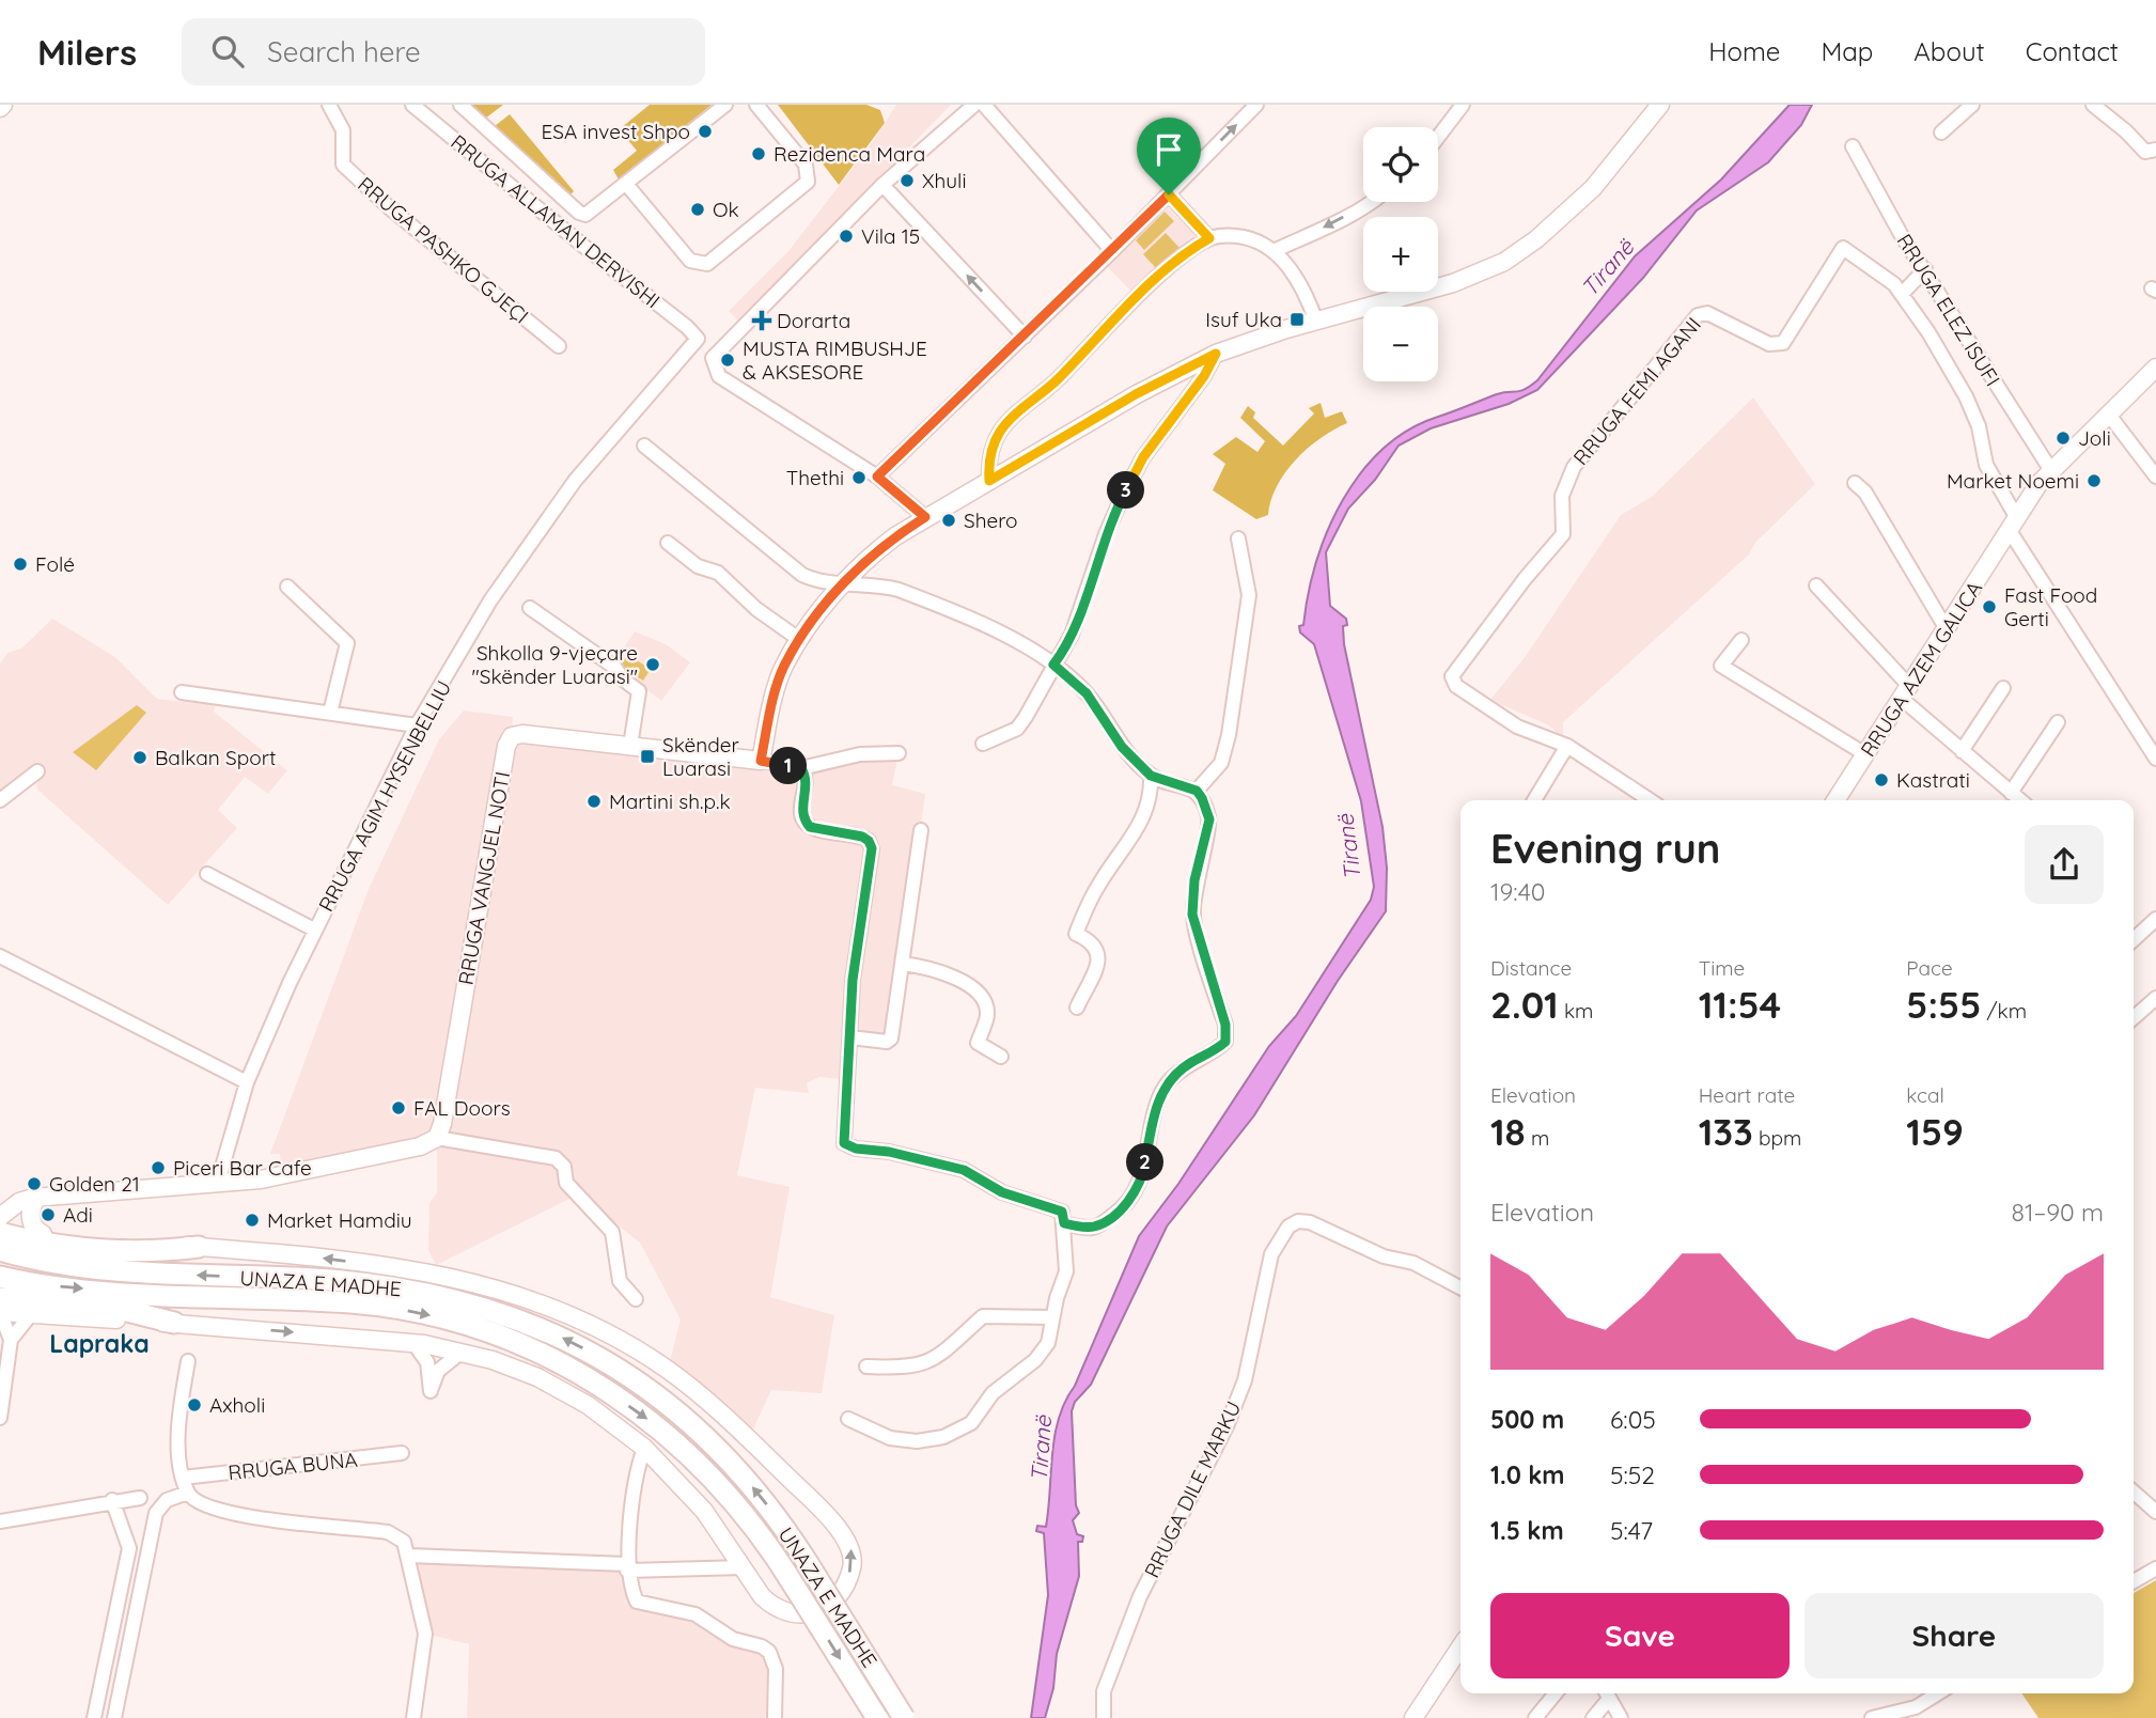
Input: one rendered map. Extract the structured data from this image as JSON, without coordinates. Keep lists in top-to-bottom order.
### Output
{
  "streets": {
    "highway": ["UNAZA E MADHE"],
    "main road": ["RRUGA AZEM GALICA", "RRUGA VANGJEL NOTI"],
    "street": [
      "RRUGA ALLAMAN DERVISHI",
      "RRUGA PASHKO GJEÇI",
      "RRUGA ELEZ ISUFI",
      "RRUGA FEMI AGANI",
      "RRUGA AGIM HYSENBELLIU",
      "RRUGA BUNA",
      "RRUGA DILE MARKU"
    ]
  },
  "crossings": [
    ["RRUGA ALLAMAN DERVISHI", "RRUGA AGIM HYSENBELLIU"]
  ],
  "districts": ["Lapraka"],
  "water": ["Tiranë"],
  "places": {
    "other": [
      "ESA invest Shpo",
      "Rezidenca Mara",
      "Xhuli",
      "Ok",
      "Vila 15",
      "MUSTA RIMBUSHJE & AKSESORE",
      "Joli",
      "Thethi",
      "Market Noemi",
      "Shero",
      "Folé",
      "Fast Food Gerti",
      "Shkolla 9-vjeçare \"Skënder Luarasi\"",
      "Balkan Sport",
      "Kastrati",
      "Martini sh.p.k",
      "FAL Doors",
      "Piceri Bar Cafe",
      "Golden 21",
      "Adi",
      "Market Hamdiu",
      "Axholi"
    ],
    "transit": ["Isuf Uka", "Skënder Luarasi"],
    "health": ["Dorarta"]
  },
  "page": {
    "header": "Milers",
    "search": "Search here",
    "nav": [
      "Home",
      "Map",
      "About",
      "Contact"
    ],
    "map_buttons": ["+", "−"],
    "pins": ["3", "1", "2"],
    "heading": ["Evening run", "19:40"],
    "stats": [
      ["Distance", "2.01 km"],
      ["Time", "11:54"],
      ["Pace", "5:55 /km"],
      ["Elevation", "18 m"],
      ["Heart rate", "133 bpm"],
      ["kcal", "159"]
    ],
    "chart": ["Elevation", "81–90 m"],
    "list": [
      {
        "name": "500 m",
        "note": "6:05"
      },
      {
        "name": "1.0 km",
        "note": "5:52"
      },
      {
        "name": "1.5 km",
        "note": "5:47"
      }
    ],
    "buttons": ["Save", "Share"]
  }
}
